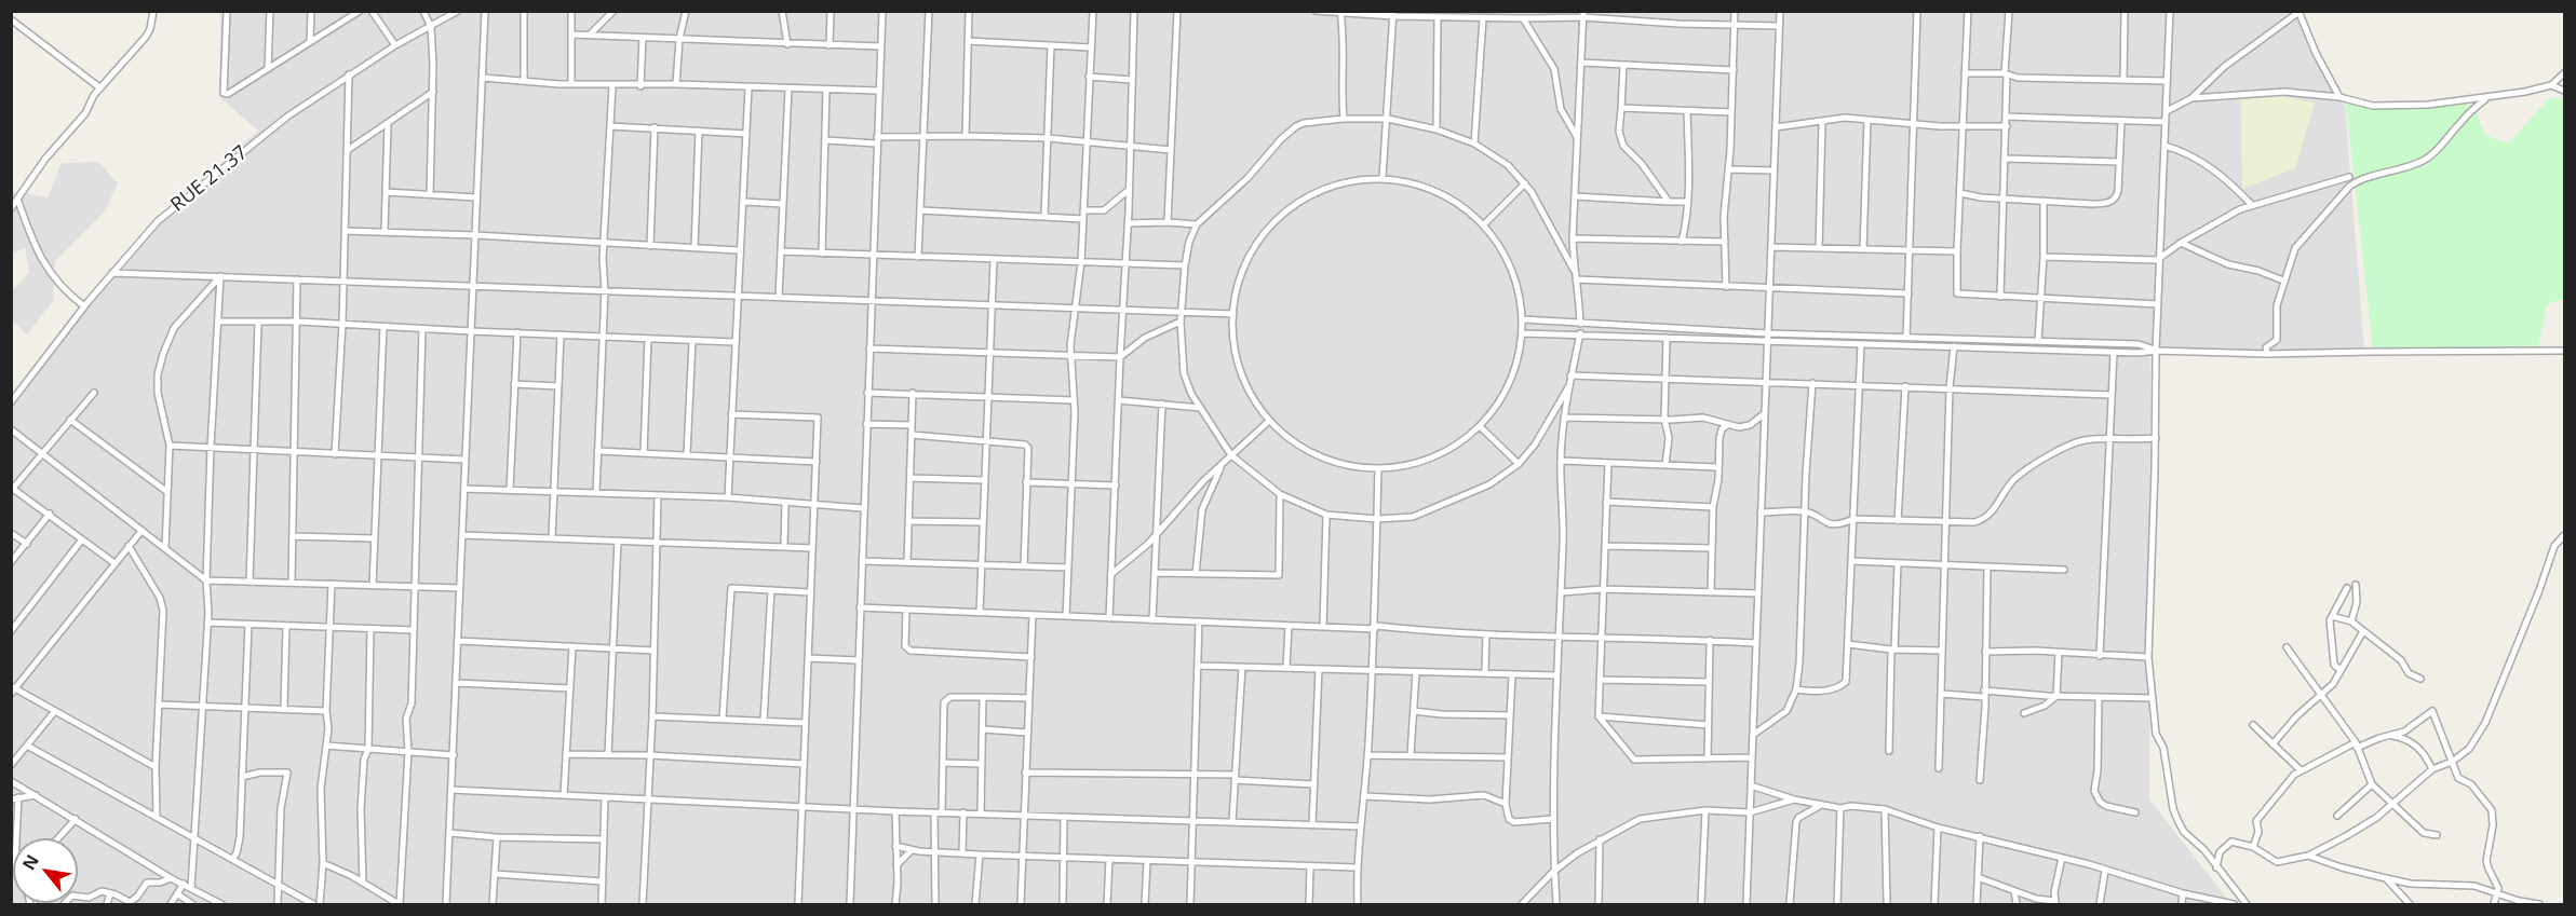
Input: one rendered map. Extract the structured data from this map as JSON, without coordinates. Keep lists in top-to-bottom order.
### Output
{
  "streets": {
    "street": ["RUE 21.37"]
  },
  "north": "top left"
}
